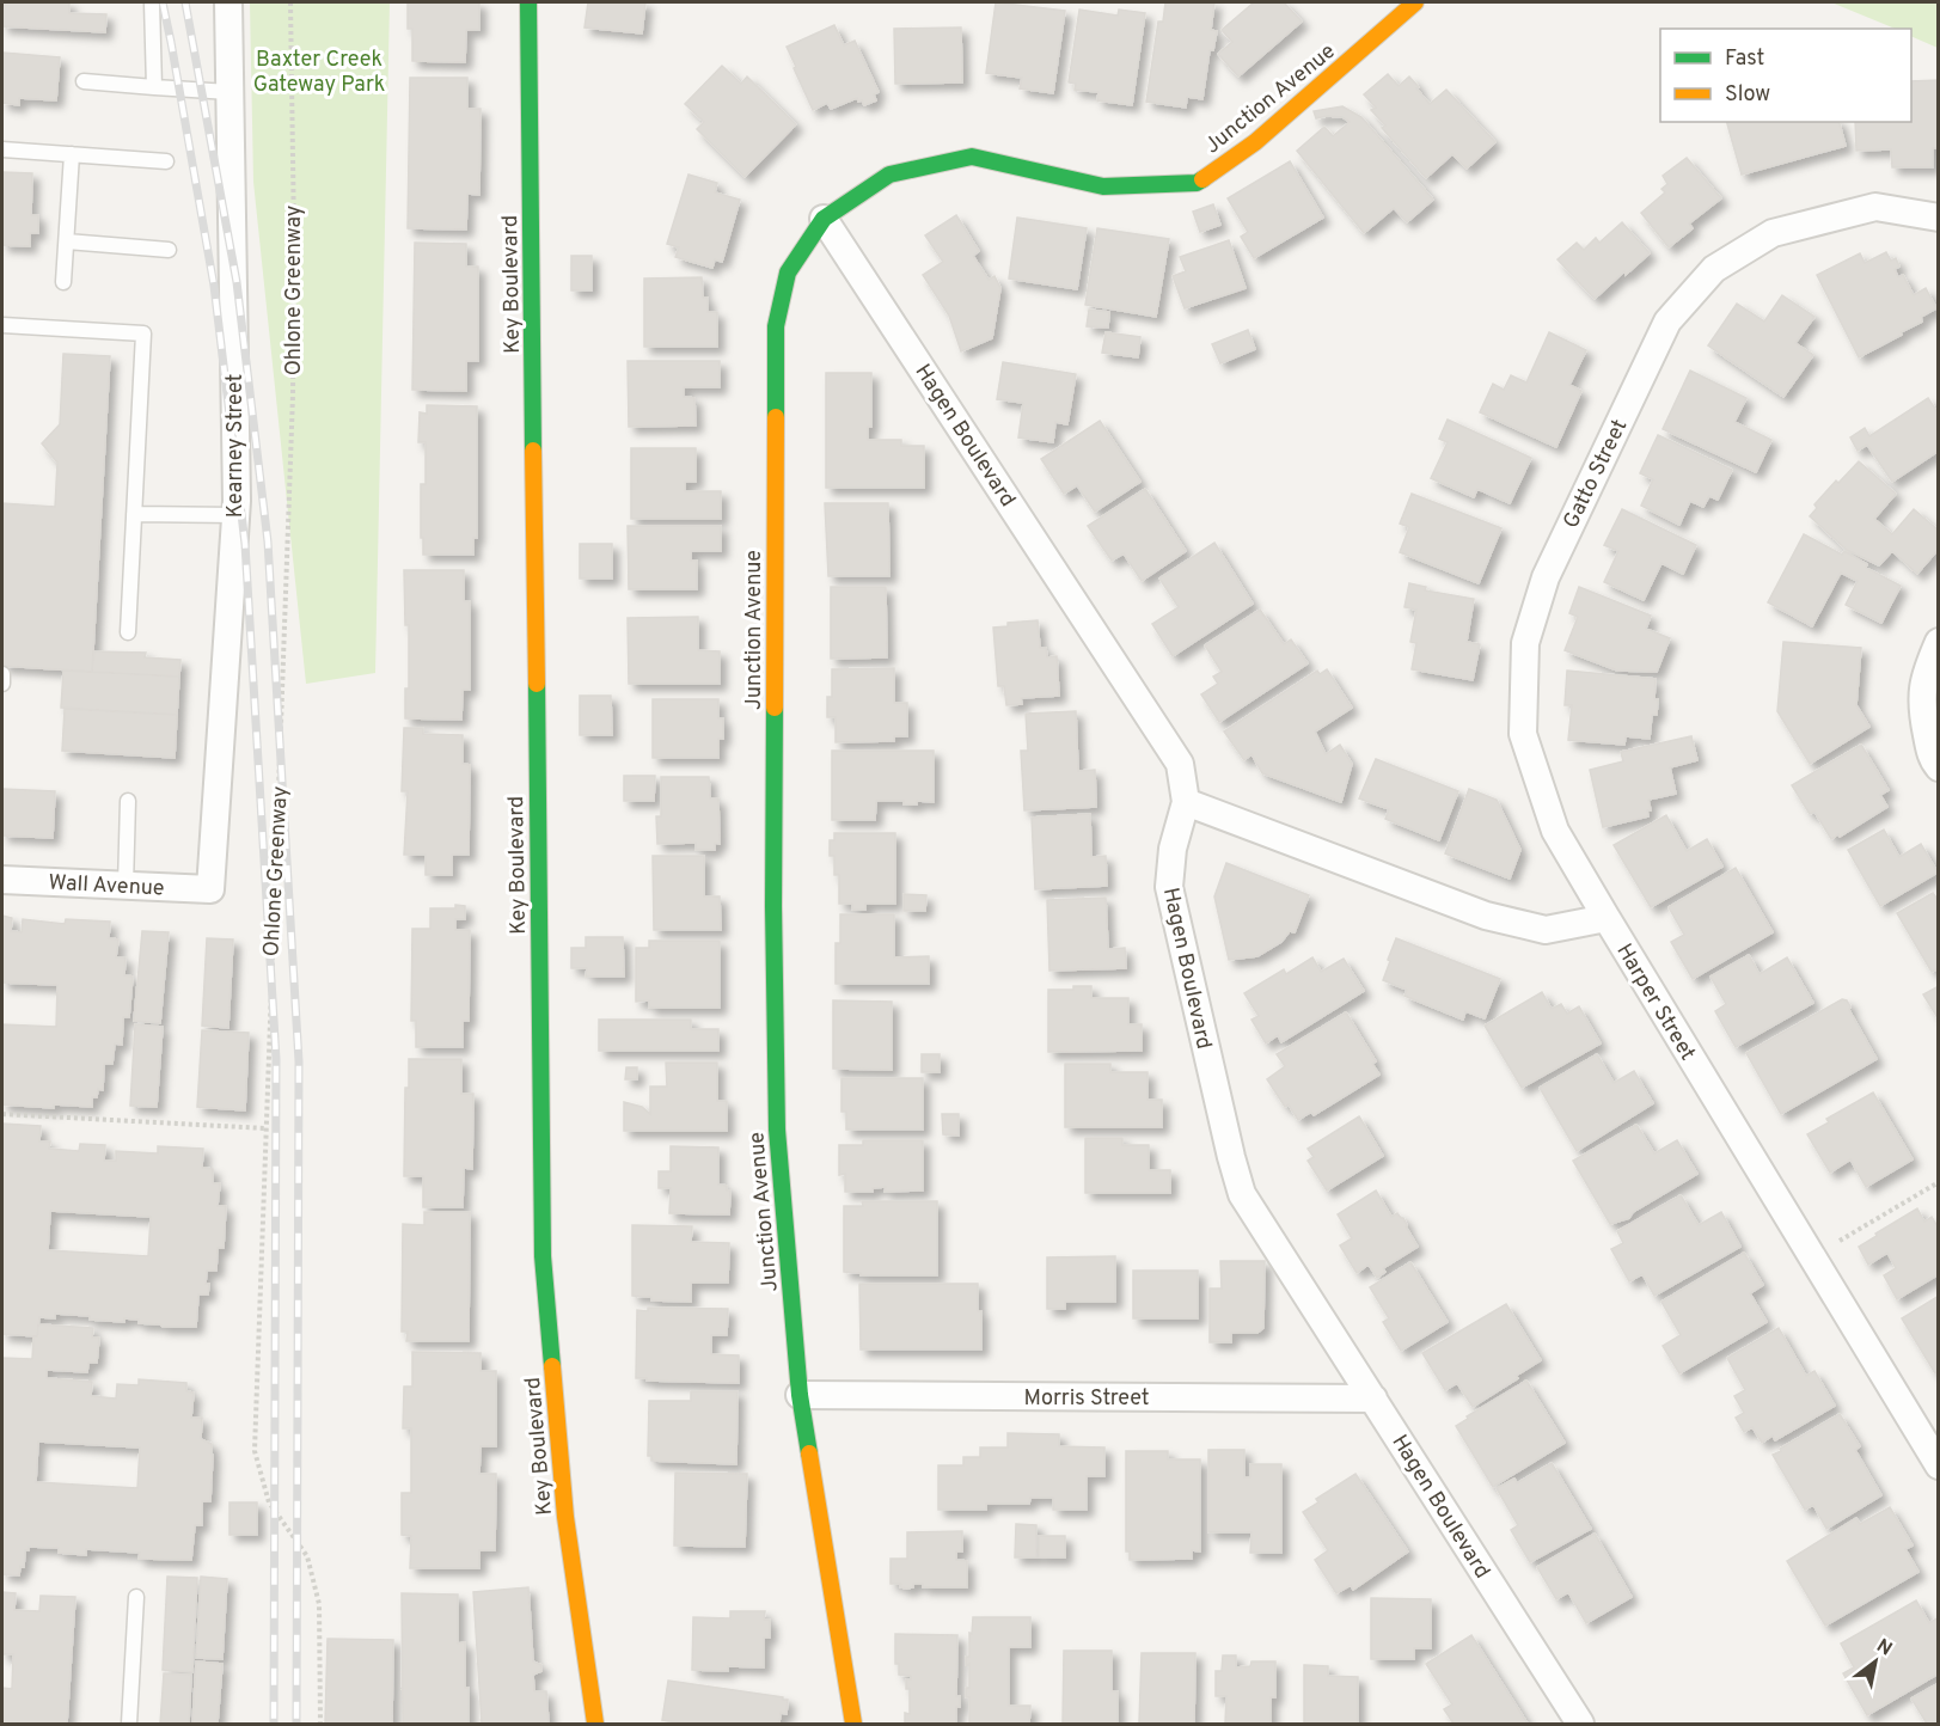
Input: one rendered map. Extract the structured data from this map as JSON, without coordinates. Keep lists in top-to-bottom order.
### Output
{
  "streets": {
    "street": [
      "Junction Avenue",
      "Key Boulevard",
      "Hagen Boulevard",
      "Kearney Street",
      "Gatto Street",
      "Wall Avenue",
      "Harper Street",
      "Morris Street"
    ],
    "path": ["Ohlone Greenway"]
  },
  "crossings": [
    ["Junction Avenue", "Hagen Boulevard"],
    ["Junction Avenue", "Morris Street"],
    ["Hagen Boulevard", "Harper Street"],
    ["Hagen Boulevard", "Morris Street"],
    ["Kearney Street", "Wall Avenue"],
    ["Gatto Street", "Harper Street"]
  ],
  "parks": ["Baxter Creek Gateway Park"],
  "legend": ["Fast", "Slow"],
  "north": "top right"
}
